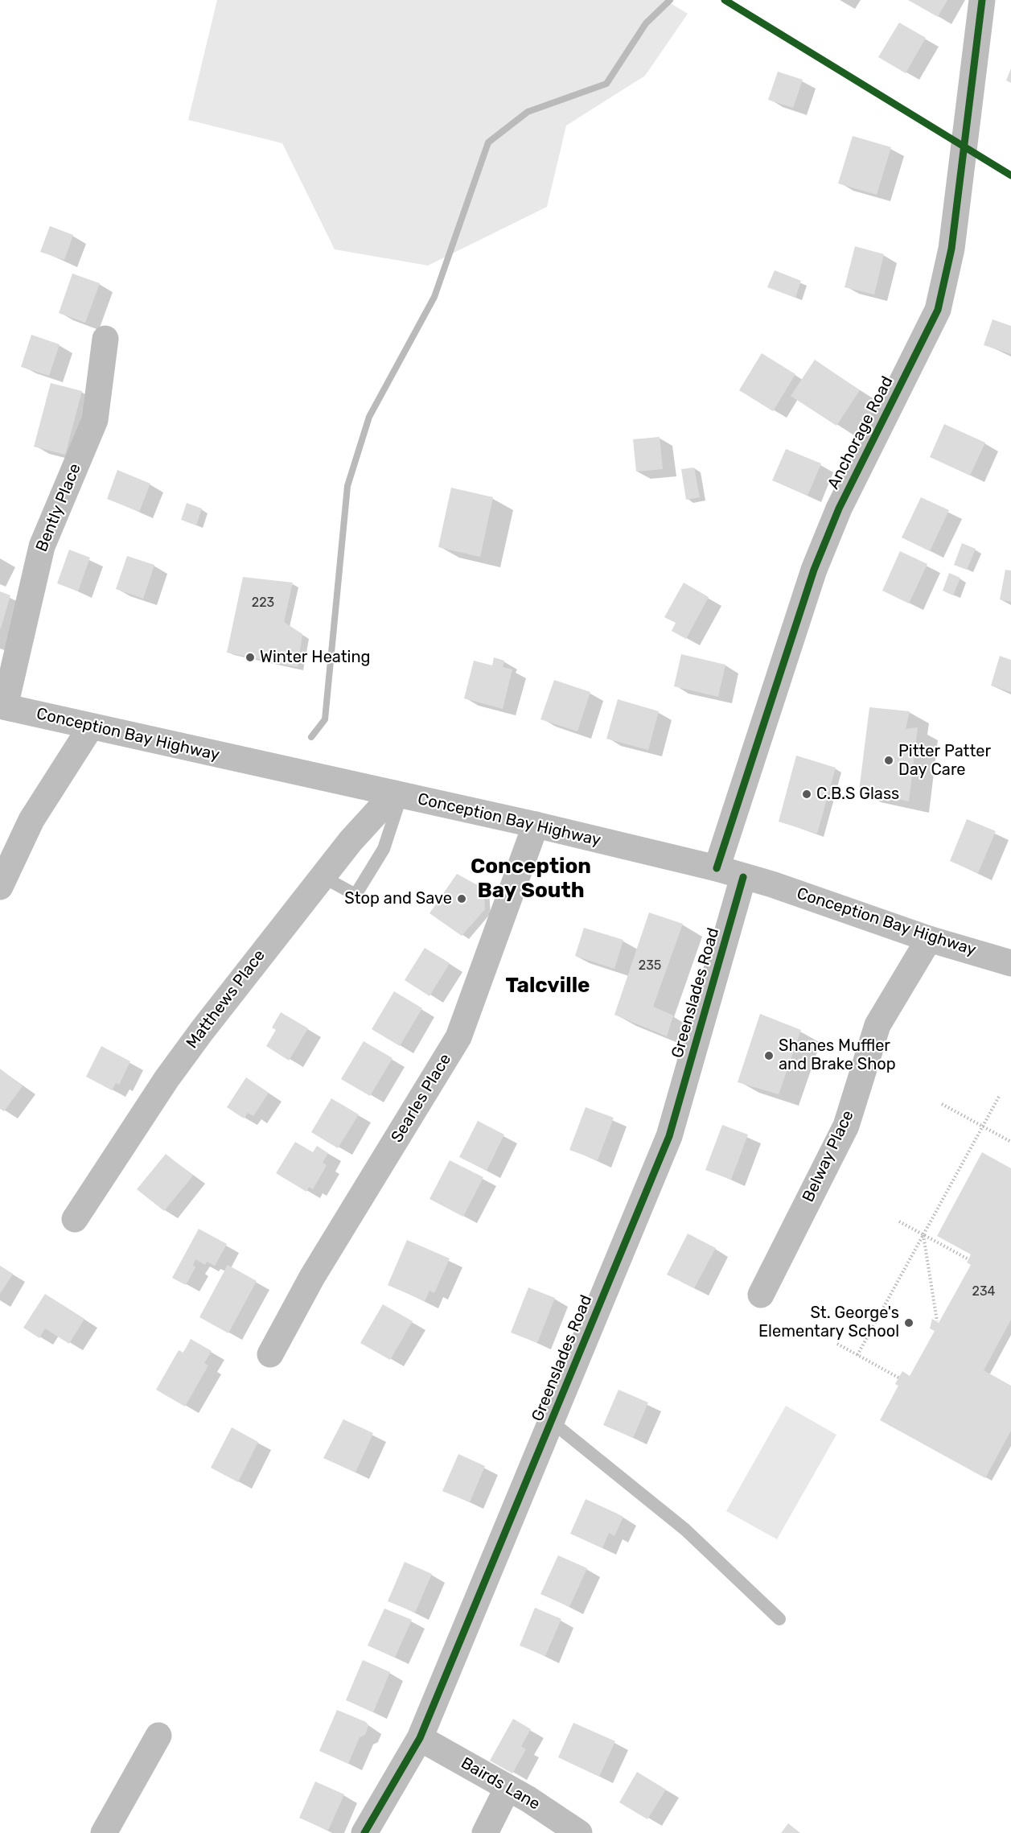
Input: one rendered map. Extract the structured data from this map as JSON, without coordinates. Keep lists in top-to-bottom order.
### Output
{
  "streets": {
    "street": [
      "Anchorage Road",
      "Bently Place",
      "Conception Bay Highway",
      "Greenslades Road",
      "Matthews Place",
      "Searles Place",
      "Belway Place",
      "Bairds Lane"
    ]
  },
  "crossings": [
    ["Anchorage Road", "Conception Bay Highway"],
    ["Bently Place", "Conception Bay Highway"],
    ["Conception Bay Highway", "Greenslades Road"],
    ["Conception Bay Highway", "Matthews Place"],
    ["Conception Bay Highway", "Searles Place"],
    ["Conception Bay Highway", "Belway Place"],
    ["Greenslades Road", "Bairds Lane"]
  ],
  "districts": ["Conception Bay South", "Talcville"],
  "places": [
    "Winter Heating",
    "Pitter Patter Day Care",
    "C.B.S Glass",
    "Stop and Save",
    "Shanes Muffler and Brake Shop",
    "St. George's Elementary School"
  ],
  "house_numbers": ["223", "235", "234"]
}
